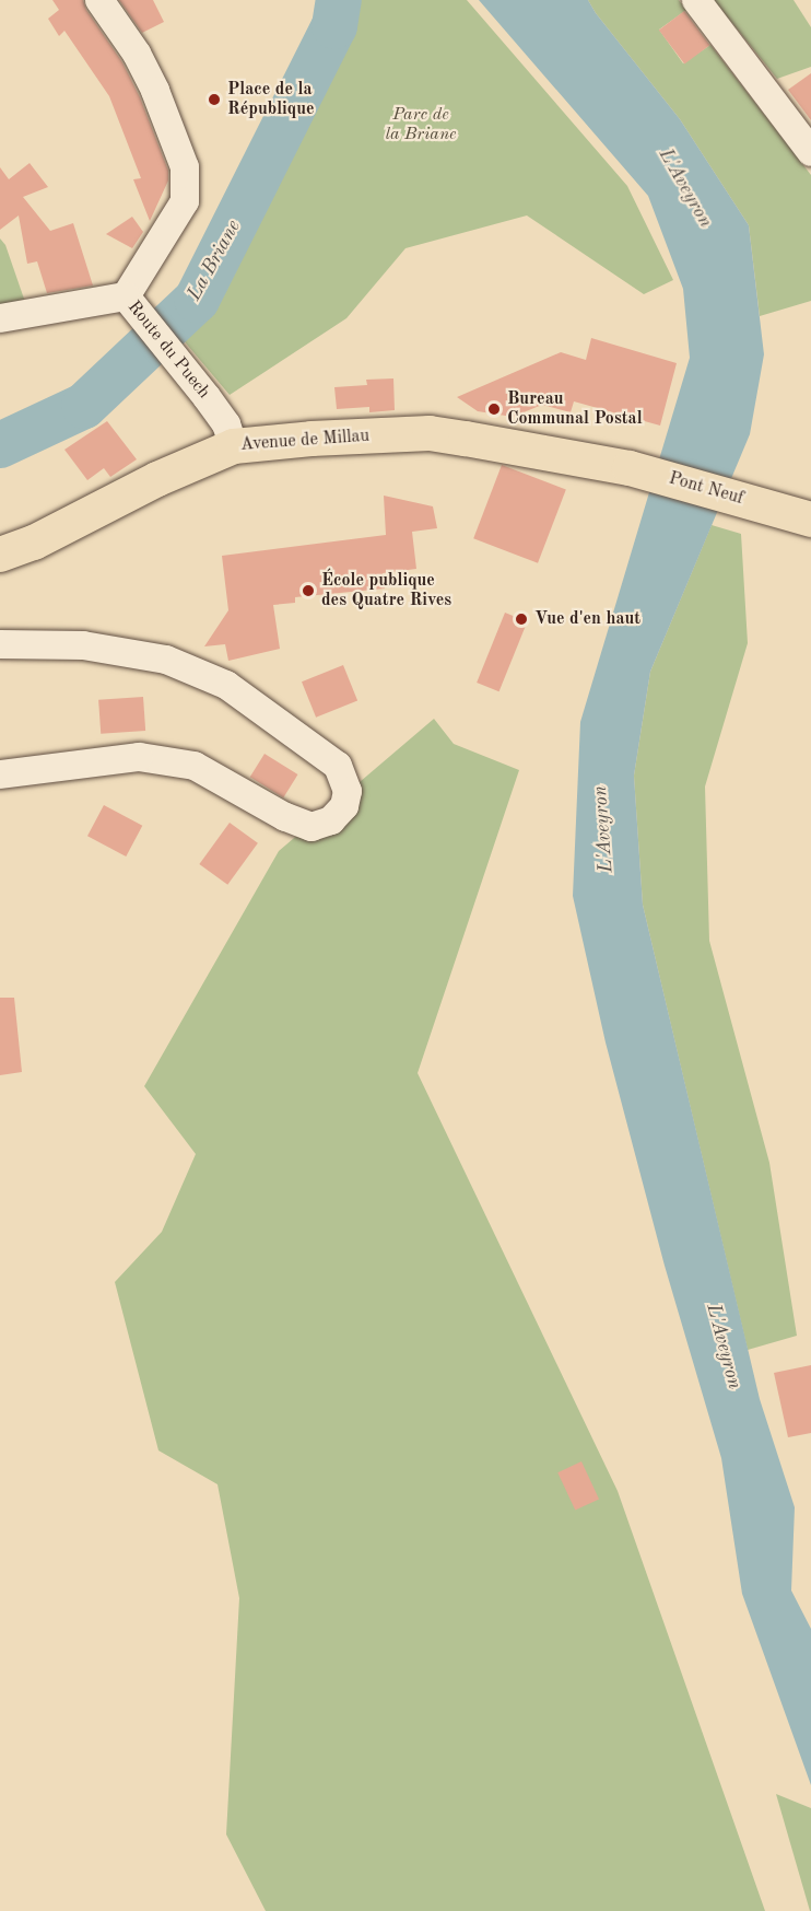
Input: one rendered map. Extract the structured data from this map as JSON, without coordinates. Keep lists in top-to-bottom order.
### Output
{
  "streets": {
    "main road": ["Avenue de Millau", "Pont Neuf"],
    "street": ["Route du Puech"]
  },
  "crossings": [
    ["Route du Puech", "Avenue de Millau"],
    ["Avenue de Millau", "Pont Neuf"]
  ],
  "water": ["L'Aveyron", "La Briane"],
  "parks": ["Parc de la Briane"],
  "places": [
    "Place de la République",
    "Bureau Communal Postal",
    "École publique des Quatre Rives",
    "Vue d'en haut"
  ]
}
